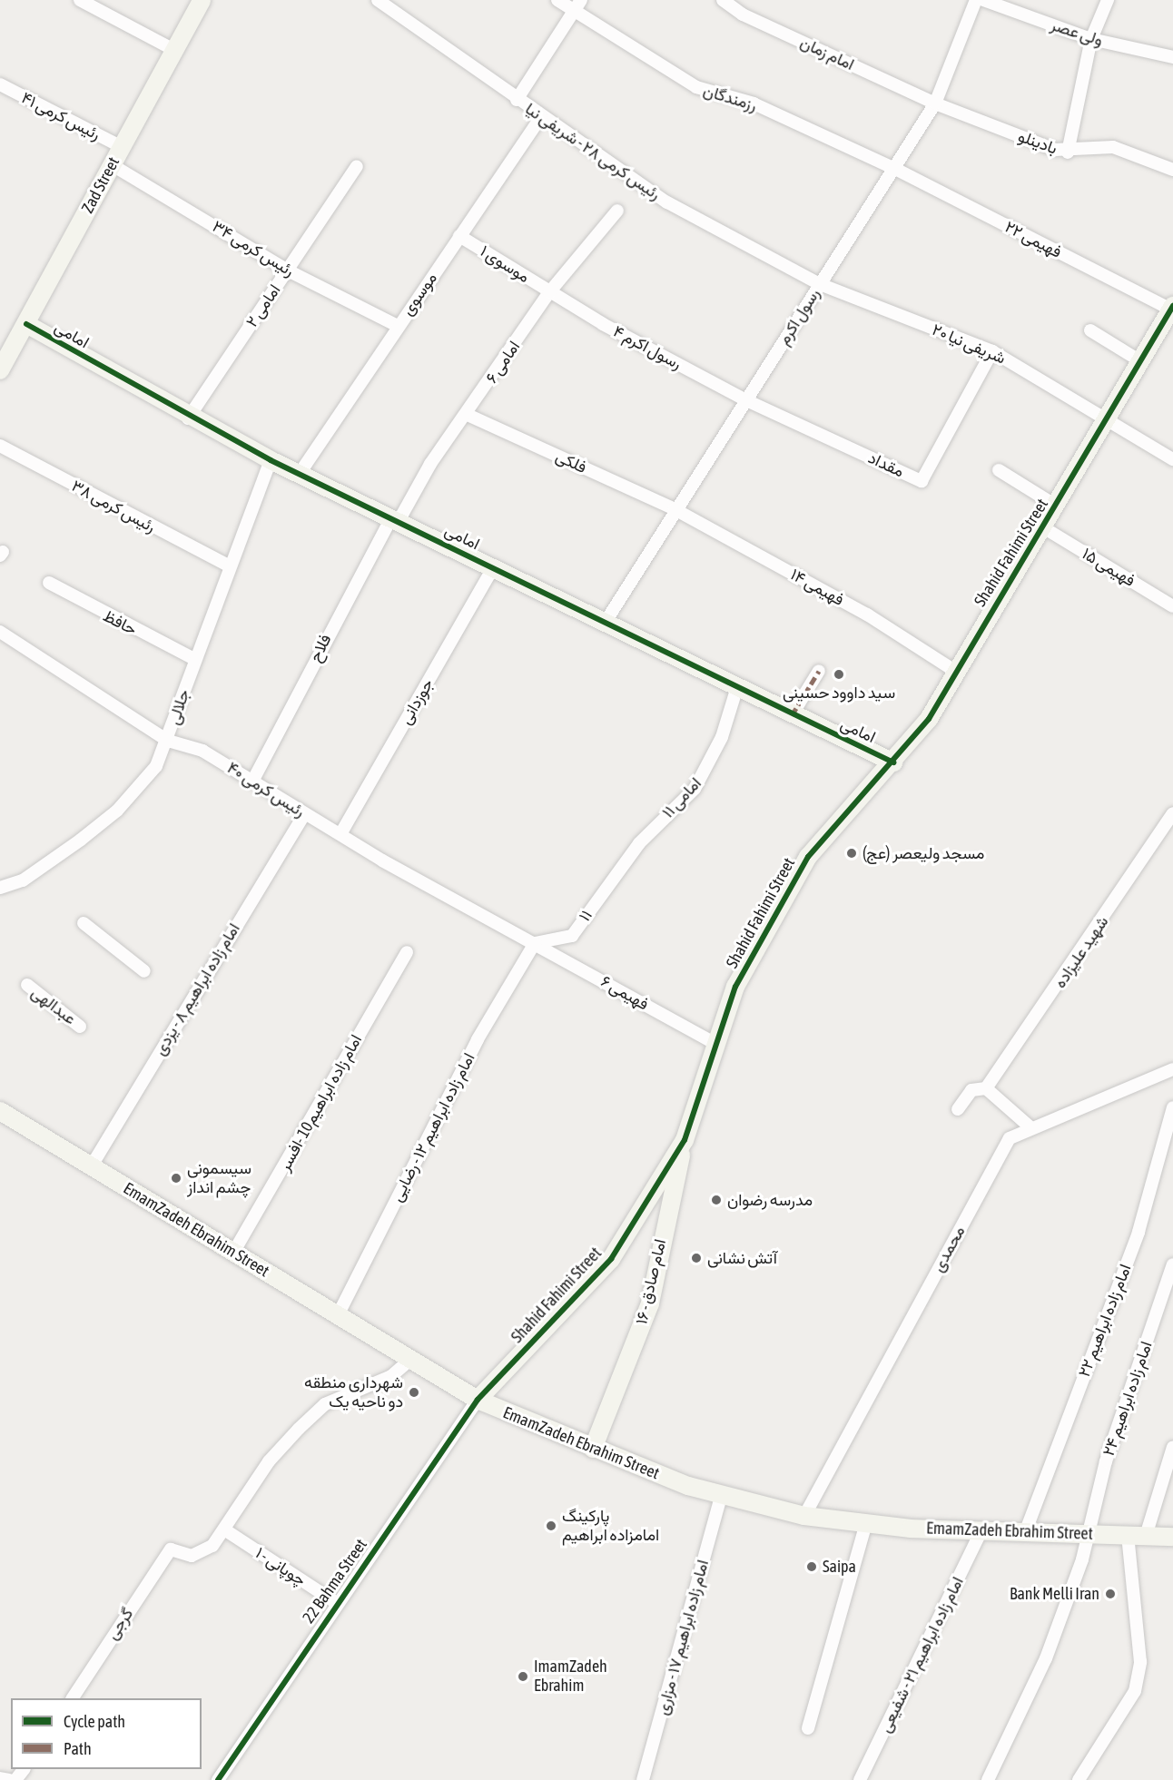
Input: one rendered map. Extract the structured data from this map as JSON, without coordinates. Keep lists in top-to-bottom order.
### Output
{
  "streets": {
    "street": [
      "ولی عصر",
      "امام زمان",
      "رزمندگان",
      "رئیس کرمی ۴۱",
      "بادینلو",
      "رئیس کرمی ۲۸ - شریفی نیا",
      "Zad Street",
      "فهیمی ۲۲",
      "رئیس کرمی ۳۴",
      "موسوی ۱",
      "موسوی",
      "امامی ۲",
      "رسول اکرم",
      "امامی",
      "۲۰ شریفی نیا",
      "رسول اکرم ۴",
      "امامی ۶",
      "فلکی",
      "مقداد",
      "رئیس کرمی ۳۸",
      "Shahid Fahimi Street",
      "فهیمی ۱۵",
      "فهیمی ۱۴",
      "حافظ",
      "فلاح",
      "جوزدانی",
      "جلالی",
      "رئیس کرمی ۴۰",
      "امامی ۱۱",
      "۱۱",
      "شهید علیزاده",
      "امام زاده ابراهیم ۸ - یزدی",
      "فهیمی ۶",
      "عبدالهی",
      "امام زاده ابراهیم10 -افسر",
      "امام زاده ابراهیم ۱۲ - رضایی",
      "EmamZadeh Ebrahim Street",
      "محمدی",
      "۱۶ - امام صادق",
      "امام زاده ابراهیم ۲۲",
      "امام زاده ابراهیم ۲۴",
      "۱ - چوپانی",
      "22 Bahma Street",
      "گرجی",
      "امام زاده ابراهیم ۱۷ - مزاری",
      "امام زاده ابراهیم ۲۱ - شفیعی"
    ]
  },
  "crossings": [
    ["امام زمان", "بادینلو"],
    ["امام زمان", "رسول اکرم"],
    ["رزمندگان", "فهیمی ۲۲"],
    ["رزمندگان", "رسول اکرم"],
    ["رئیس کرمی ۴۱", "Zad Street"],
    ["بادینلو", "رسول اکرم"],
    ["رئیس کرمی ۲۸ - شریفی نیا", "موسوی"],
    ["رئیس کرمی ۲۸ - شریفی نیا", "رسول اکرم"],
    ["رئیس کرمی ۲۸ - شریفی نیا", "۲۰ شریفی نیا"],
    ["Zad Street", "رئیس کرمی ۳۴"],
    ["Zad Street", "امامی"],
    ["فهیمی ۲۲", "رسول اکرم"],
    ["فهیمی ۲۲", "Shahid Fahimi Street"],
    ["رئیس کرمی ۳۴", "موسوی"],
    ["رئیس کرمی ۳۴", "امامی ۲"],
    ["موسوی ۱", "موسوی"],
    ["موسوی ۱", "رسول اکرم ۴"],
    ["موسوی ۱", "امامی ۶"],
    ["موسوی", "امامی"],
    ["امامی ۲", "امامی"],
    ["رسول اکرم", "امامی"],
    ["رسول اکرم", "۲۰ شریفی نیا"],
    ["رسول اکرم", "رسول اکرم ۴"],
    ["رسول اکرم", "فلکی"],
    ["رسول اکرم", "مقداد"],
    ["رسول اکرم", "فهیمی ۱۴"],
    ["امامی", "امامی ۶"],
    ["امامی", "Shahid Fahimi Street"],
    ["امامی", "فلاح"],
    ["امامی", "جوزدانی"],
    ["امامی", "جلالی"],
    ["امامی", "امامی ۱۱"],
    ["۲۰ شریفی نیا", "مقداد"],
    ["۲۰ شریفی نیا", "Shahid Fahimi Street"],
    ["رسول اکرم ۴", "امامی ۶"],
    ["رسول اکرم ۴", "مقداد"],
    ["امامی ۶", "فلکی"],
    ["امامی ۶", "فلاح"],
    ["فلکی", "فهیمی ۱۴"],
    ["رئیس کرمی ۳۸", "جلالی"],
    ["Shahid Fahimi Street", "فهیمی ۱۵"],
    ["Shahid Fahimi Street", "فهیمی ۱۴"],
    ["Shahid Fahimi Street", "فهیمی ۶"],
    ["Shahid Fahimi Street", "EmamZadeh Ebrahim Street"],
    ["Shahid Fahimi Street", "۱۶ - امام صادق"],
    ["Shahid Fahimi Street", "22 Bahma Street"],
    ["حافظ", "جلالی"],
    ["فلاح", "رئیس کرمی ۴۰"],
    ["جوزدانی", "رئیس کرمی ۴۰"],
    ["جلالی", "رئیس کرمی ۴۰"],
    ["رئیس کرمی ۴۰", "۱۱"],
    ["رئیس کرمی ۴۰", "امام زاده ابراهیم ۸ - یزدی"],
    ["رئیس کرمی ۴۰", "فهیمی ۶"],
    ["رئیس کرمی ۴۰", "امام زاده ابراهیم ۱۲ - رضایی"],
    ["امامی ۱۱", "۱۱"],
    ["۱۱", "فهیمی ۶"],
    ["۱۱", "امام زاده ابراهیم ۱۲ - رضایی"],
    ["امام زاده ابراهیم ۸ - یزدی", "EmamZadeh Ebrahim Street"],
    ["فهیمی ۶", "امام زاده ابراهیم ۱۲ - رضایی"],
    ["امام زاده ابراهیم10 -افسر", "EmamZadeh Ebrahim Street"],
    ["امام زاده ابراهیم ۱۲ - رضایی", "EmamZadeh Ebrahim Street"],
    ["EmamZadeh Ebrahim Street", "محمدی"],
    ["EmamZadeh Ebrahim Street", "۱۶ - امام صادق"],
    ["EmamZadeh Ebrahim Street", "امام زاده ابراهیم ۲۲"],
    ["EmamZadeh Ebrahim Street", "امام زاده ابراهیم ۲۴"],
    ["EmamZadeh Ebrahim Street", "22 Bahma Street"],
    ["EmamZadeh Ebrahim Street", "امام زاده ابراهیم ۱۷ - مزاری"],
    ["EmamZadeh Ebrahim Street", "امام زاده ابراهیم ۲۱ - شفیعی"],
    ["۱ - چوپانی", "22 Bahma Street"],
    ["۱ - چوپانی", "گرجی"]
  ],
  "places": [
    "سید داوود حسینی",
    "مسجد ولیعصر (عج)",
    "سیسمونی چشم انداز",
    "مدرسه رضوان",
    "آتش نشانی",
    "شهرداری منطقه دو ناحیه یک",
    "پارکینگ امامزاده ابراهیم",
    "Saipa",
    "Bank Melli Iran",
    "ImamZadeh Ebrahim"
  ],
  "legend": ["Cycle path", "Path"]
}
